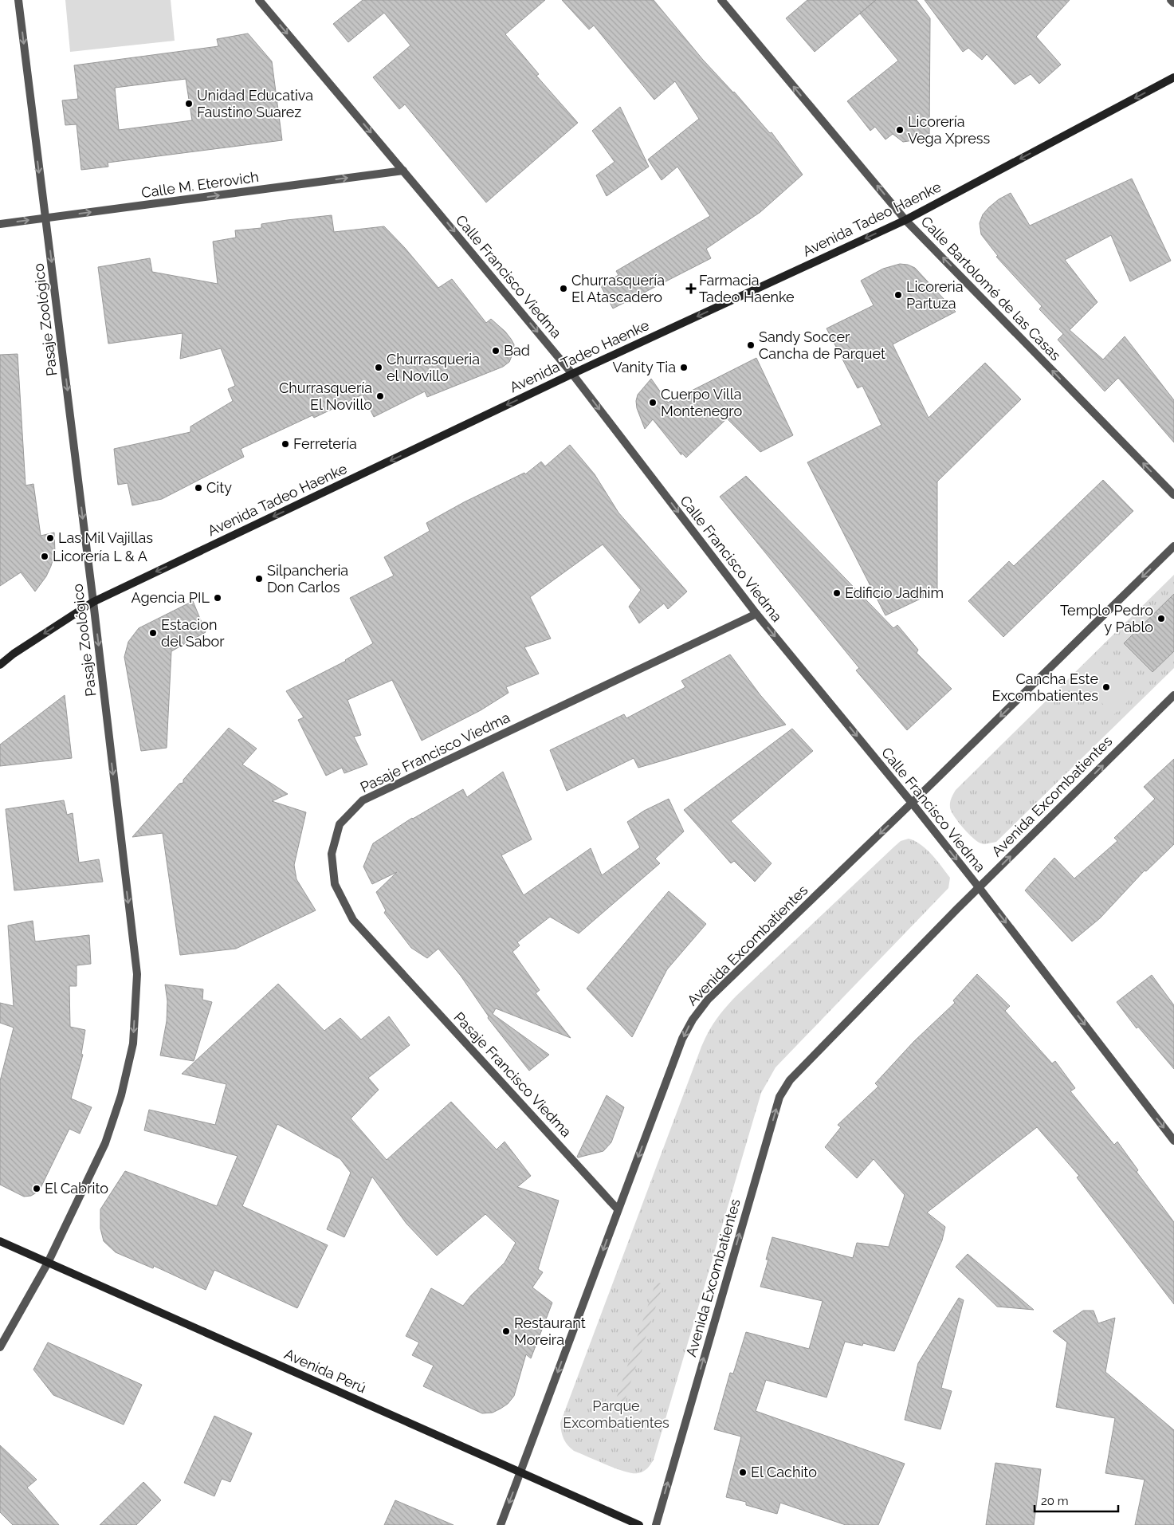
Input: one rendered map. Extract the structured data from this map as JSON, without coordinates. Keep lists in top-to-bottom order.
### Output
{
  "streets": {
    "main road": ["Avenida Tadeo Haenke", "Avenida Perú"],
    "street": [
      "Calle M. Eterovich",
      "Calle Francisco Viedma",
      "Calle Bartolomé de las Casas",
      "Pasaje Zoológico",
      "Pasaje Francisco Viedma",
      "Avenida Excombatientes"
    ]
  },
  "crossings": [
    ["Calle M. Eterovich", "Calle Francisco Viedma"],
    ["Calle M. Eterovich", "Pasaje Zoológico"],
    ["Avenida Tadeo Haenke", "Calle Francisco Viedma"],
    ["Avenida Tadeo Haenke", "Calle Bartolomé de las Casas"],
    ["Avenida Tadeo Haenke", "Pasaje Zoológico"],
    ["Calle Francisco Viedma", "Pasaje Francisco Viedma"],
    ["Calle Francisco Viedma", "Avenida Excombatientes"],
    ["Pasaje Zoológico", "Avenida Perú"],
    ["Pasaje Francisco Viedma", "Avenida Excombatientes"],
    ["Avenida Excombatientes", "Avenida Perú"]
  ],
  "one_way": [
    "Calle M. Eterovich",
    "Avenida Tadeo Haenke",
    "Calle Francisco Viedma",
    "Calle Bartolomé de las Casas",
    "Pasaje Zoológico"
  ],
  "parks": ["Parque Excombatientes"],
  "places": {
    "other": [
      "Unidad Educativa Faustino Suarez",
      "Licorería Vega Xpress",
      "Churrasquería El Atascadero",
      "Licoreria Partuza",
      "Sandy Soccer Cancha de Parquet",
      "Bad",
      "Churrasqueria el Novillo",
      "Vanity Tia",
      "Churrasquería El Novillo",
      "Cuerpo Villa Montenegro",
      "Ferretería",
      "City",
      "Las Mil Vajillas",
      "Licorería L & A",
      "Silpancheria Don Carlos",
      "Edificio Jadhim",
      "Agencia PIL",
      "Templo Pedro y Pablo",
      "Estacion del Sabor",
      "Cancha Este Excombatientes",
      "El Cabrito",
      "Restaurant Moreira",
      "El Cachito"
    ],
    "health": ["Farmacia Tadeo Haenke"]
  },
  "scale_bar": "20 m"
}
